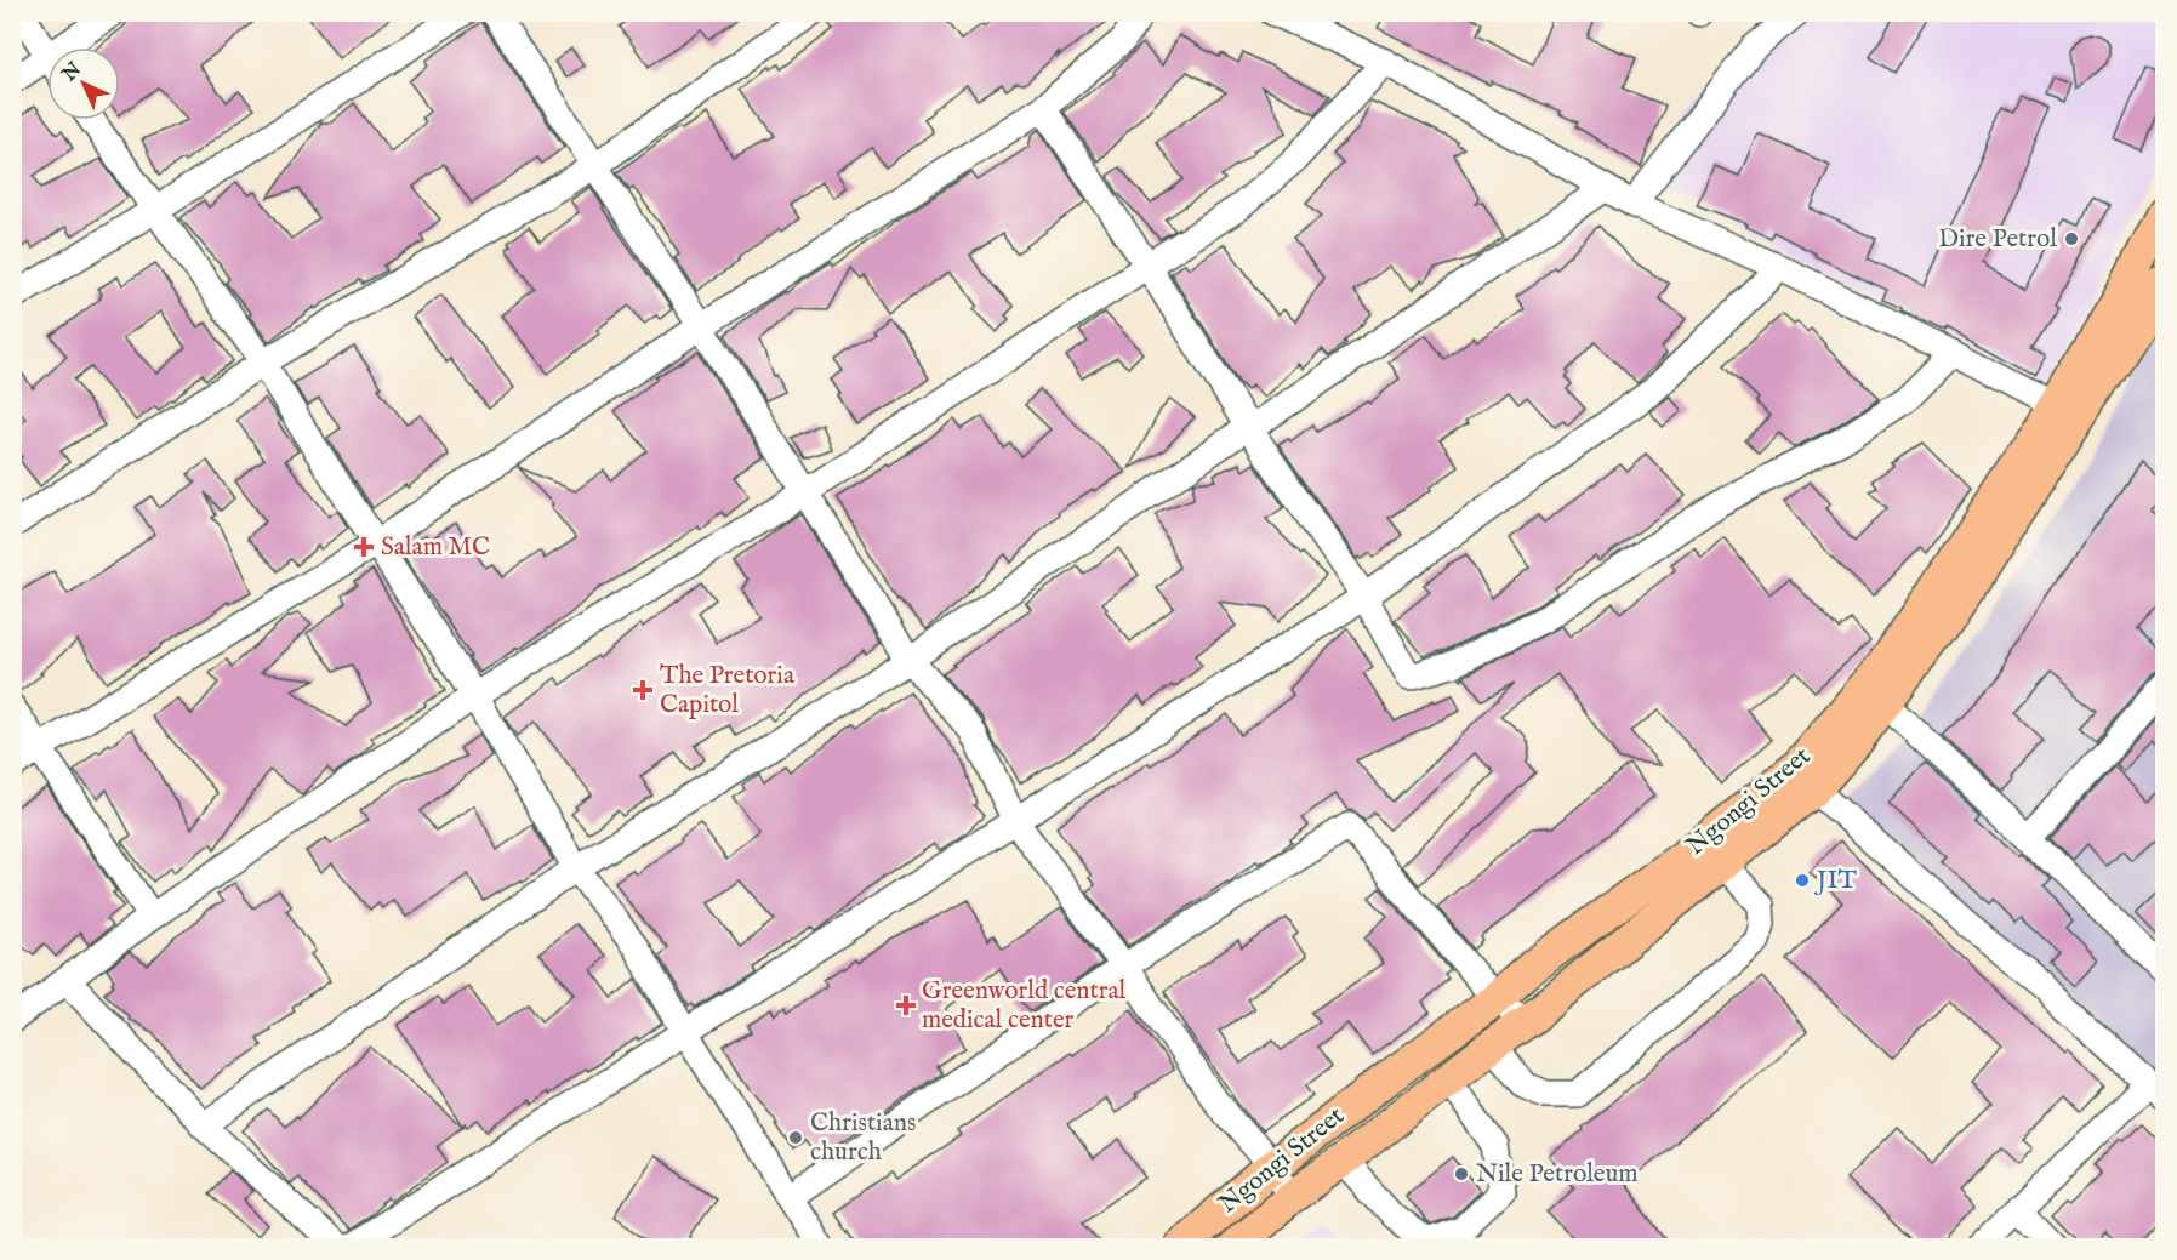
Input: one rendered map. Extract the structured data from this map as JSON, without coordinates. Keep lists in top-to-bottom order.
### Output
{
  "streets": {
    "main road": ["Ngongi Street"]
  },
  "places": {
    "other": [
      "Dire Petrol",
      "JIT",
      "Christians church",
      "Nile Petroleum"
    ],
    "health": ["Salam MC", "The Pretoria Capitol", "Greenworld central medical center"]
  },
  "north": "top left"
}
